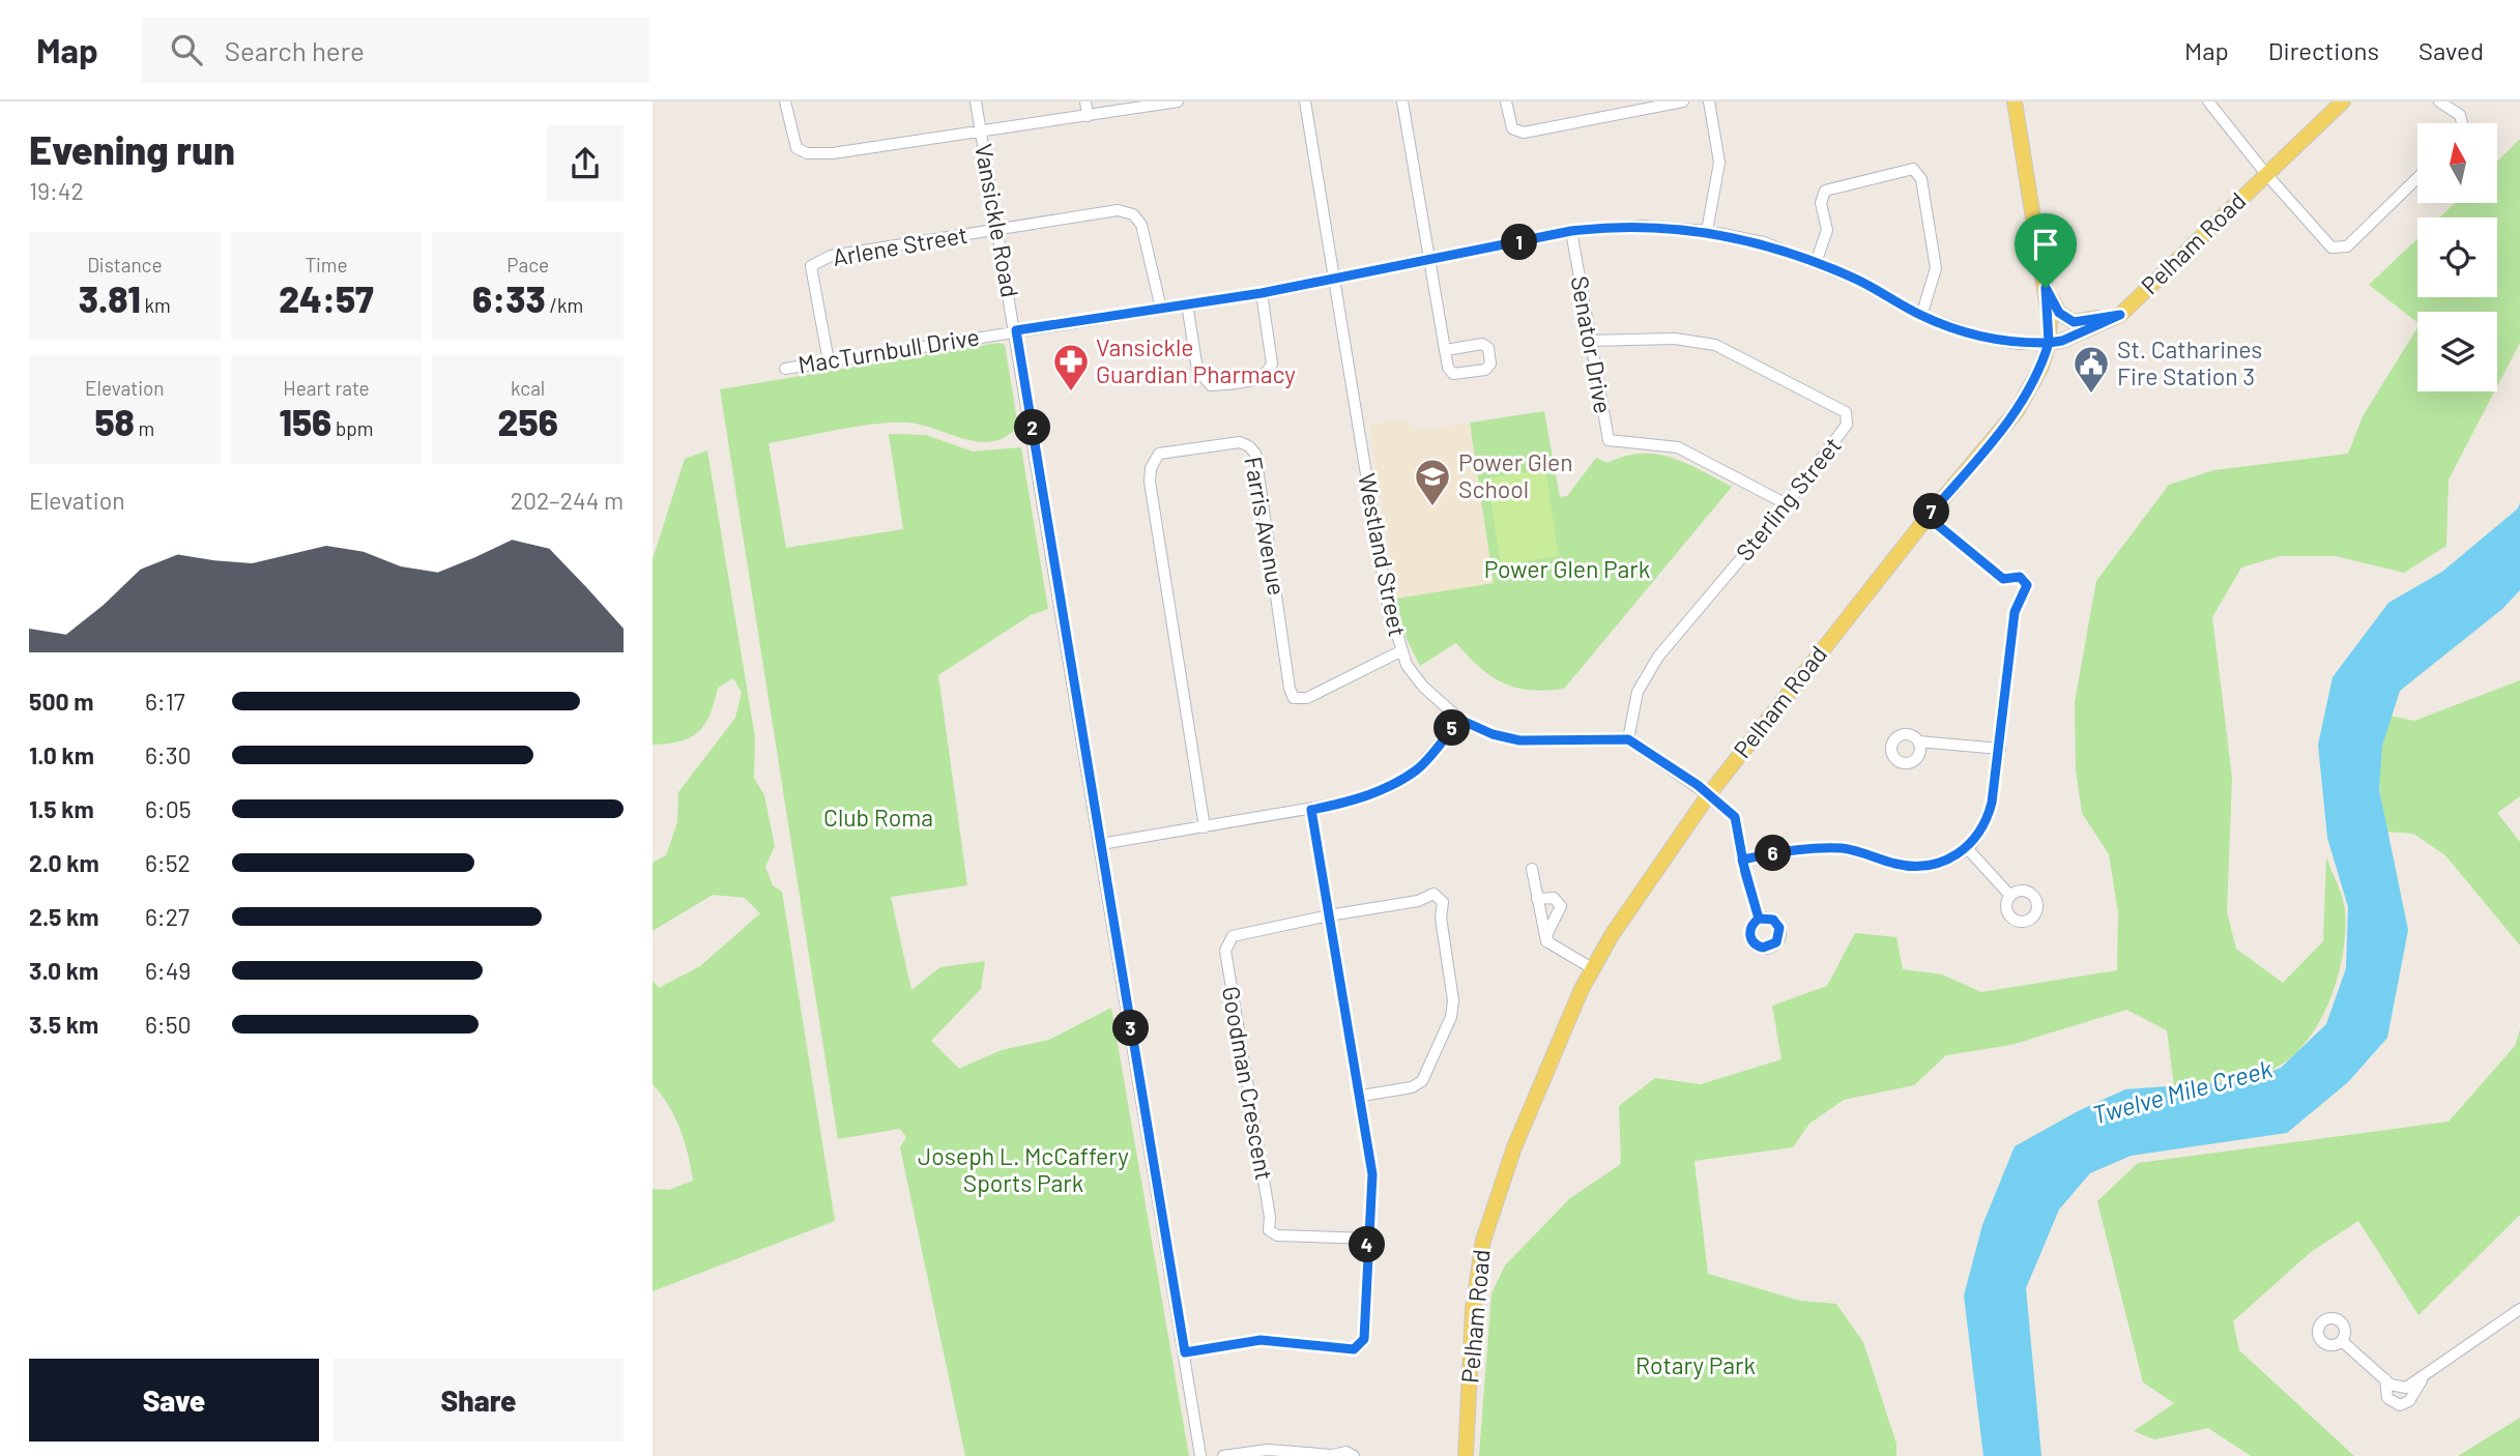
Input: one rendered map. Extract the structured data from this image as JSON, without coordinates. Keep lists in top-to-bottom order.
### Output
{
  "streets": {
    "main road": ["Pelham Road"],
    "street": [
      "Vansickle Road",
      "Arlene Street",
      "Senator Drive",
      "MacTurnbull Drive",
      "Sterling Street",
      "Farris Avenue",
      "Westland Street",
      "Goodman Crescent"
    ]
  },
  "crossings": [
    ["Vansickle Road", "Arlene Street"],
    ["Vansickle Road", "MacTurnbull Drive"],
    ["Pelham Road", "MacTurnbull Drive"],
    ["Arlene Street", "MacTurnbull Drive"],
    ["Senator Drive", "MacTurnbull Drive"],
    ["Senator Drive", "Sterling Street"],
    ["MacTurnbull Drive", "Westland Street"],
    ["Sterling Street", "Westland Street"],
    ["Farris Avenue", "Westland Street"]
  ],
  "water": ["Twelve Mile Creek"],
  "parks": [
    "Power Glen Park",
    "Club Roma",
    "Joseph L. McCaffery Sports Park",
    "Rotary Park"
  ],
  "places": {
    "pharmacy": ["Vansickle Guardian Pharmacy"],
    "public building": ["St. Catharines Fire Station 3"],
    "school or university": ["Power Glen School"]
  },
  "north": "top",
  "page": {
    "header": "Map",
    "search": "Search here",
    "nav": ["Map", "Directions", "Saved"],
    "heading": ["Evening run", "19:42"],
    "pins": [
      "1",
      "2",
      "7",
      "5",
      "6",
      "3",
      "4"
    ],
    "stats": [
      ["Distance", "3.81 km"],
      ["Time", "24:57"],
      ["Pace", "6:33 /km"],
      ["Elevation", "58 m"],
      ["Heart rate", "156 bpm"],
      ["kcal", "256"]
    ],
    "chart": ["Elevation", "202–244 m"],
    "list": [
      {
        "name": "500 m",
        "note": "6:17"
      },
      {
        "name": "1.0 km",
        "note": "6:30"
      },
      {
        "name": "1.5 km",
        "note": "6:05"
      },
      {
        "name": "2.0 km",
        "note": "6:52"
      },
      {
        "name": "2.5 km",
        "note": "6:27"
      },
      {
        "name": "3.0 km",
        "note": "6:49"
      },
      {
        "name": "3.5 km",
        "note": "6:50"
      }
    ],
    "buttons": ["Save", "Share"]
  }
}
